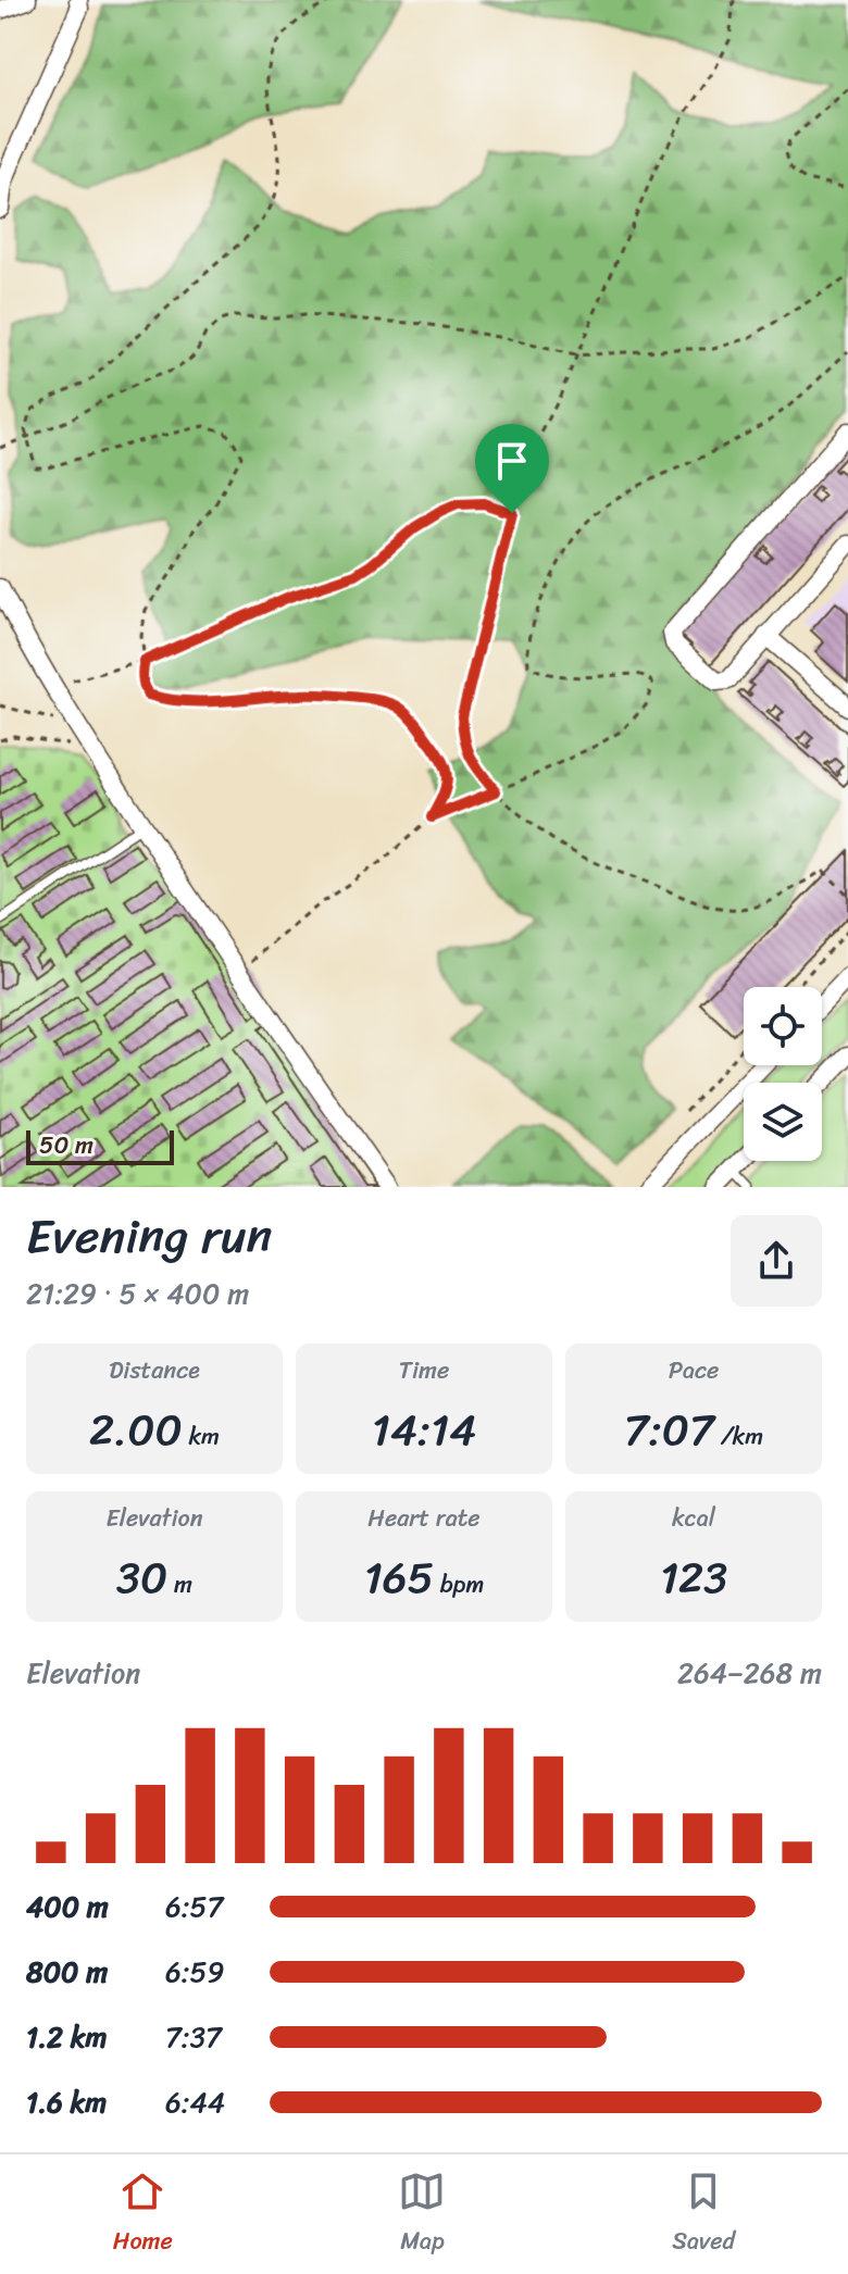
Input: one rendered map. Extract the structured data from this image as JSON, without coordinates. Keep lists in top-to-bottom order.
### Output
{
  "scale_bar": "50 m",
  "page": {
    "scale": "50 m",
    "heading": ["Evening run", "21:29 · 5 × 400 m"],
    "stats": [
      ["Distance", "2.00 km"],
      ["Time", "14:14"],
      ["Pace", "7:07 /km"],
      ["Elevation", "30 m"],
      ["Heart rate", "165 bpm"],
      ["kcal", "123"]
    ],
    "chart": ["Elevation", "264–268 m"],
    "list": [
      {
        "name": "400 m",
        "note": "6:57"
      },
      {
        "name": "800 m",
        "note": "6:59"
      },
      {
        "name": "1.2 km",
        "note": "7:37"
      },
      {
        "name": "1.6 km",
        "note": "6:44"
      }
    ],
    "tabs": ["Home", "Map", "Saved"]
  }
}
